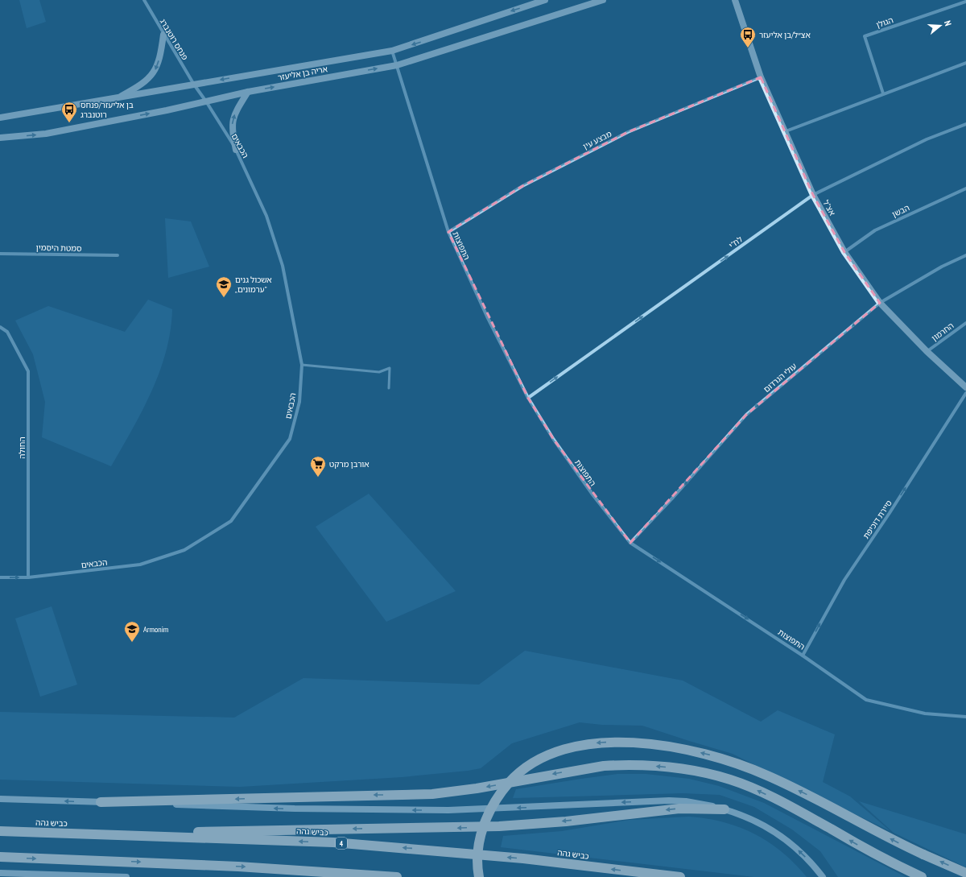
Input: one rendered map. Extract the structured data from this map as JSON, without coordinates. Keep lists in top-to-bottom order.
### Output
{
  "streets": {
    "highway": ["כביש גהה", "4"],
    "street": [
      "הגולן",
      "פנחס רוטנברג",
      "אריה בן אליעזר",
      "מבצע עין",
      "הכבאים",
      "אצ\"ל",
      "הבשן",
      "לח\"י",
      "התפוצות",
      "סמטת היסמין",
      "החרמון",
      "עולי הגרדום",
      "החולה",
      "סיירת דוכיפת"
    ]
  },
  "crossings": [
    ["פנחס רוטנברג", "אריה בן אליעזר"],
    ["פנחס רוטנברג", "הכבאים"],
    ["אריה בן אליעזר", "הכבאים"],
    ["אריה בן אליעזר", "התפוצות"],
    ["מבצע עין", "אצ\"ל"],
    ["מבצע עין", "התפוצות"],
    ["הכבאים", "החולה"],
    ["אצ\"ל", "הבשן"],
    ["אצ\"ל", "לח\"י"],
    ["אצ\"ל", "החרמון"],
    ["אצ\"ל", "עולי הגרדום"],
    ["לח\"י", "התפוצות"],
    ["התפוצות", "עולי הגרדום"],
    ["התפוצות", "סיירת דוכיפת"]
  ],
  "one_way": ["לח\"י", "עולי הגרדום", "סיירת דוכיפת"],
  "places": {
    "bus stop": ["אצ״ל/בן אליעזר", "בן אליעזר/פנחס רוטנברג"],
    "school or university": ["אשכול גנים „ערמונים”", "Armonim"],
    "supermarket": ["אורבן מרקט"]
  },
  "north": "right"
}
